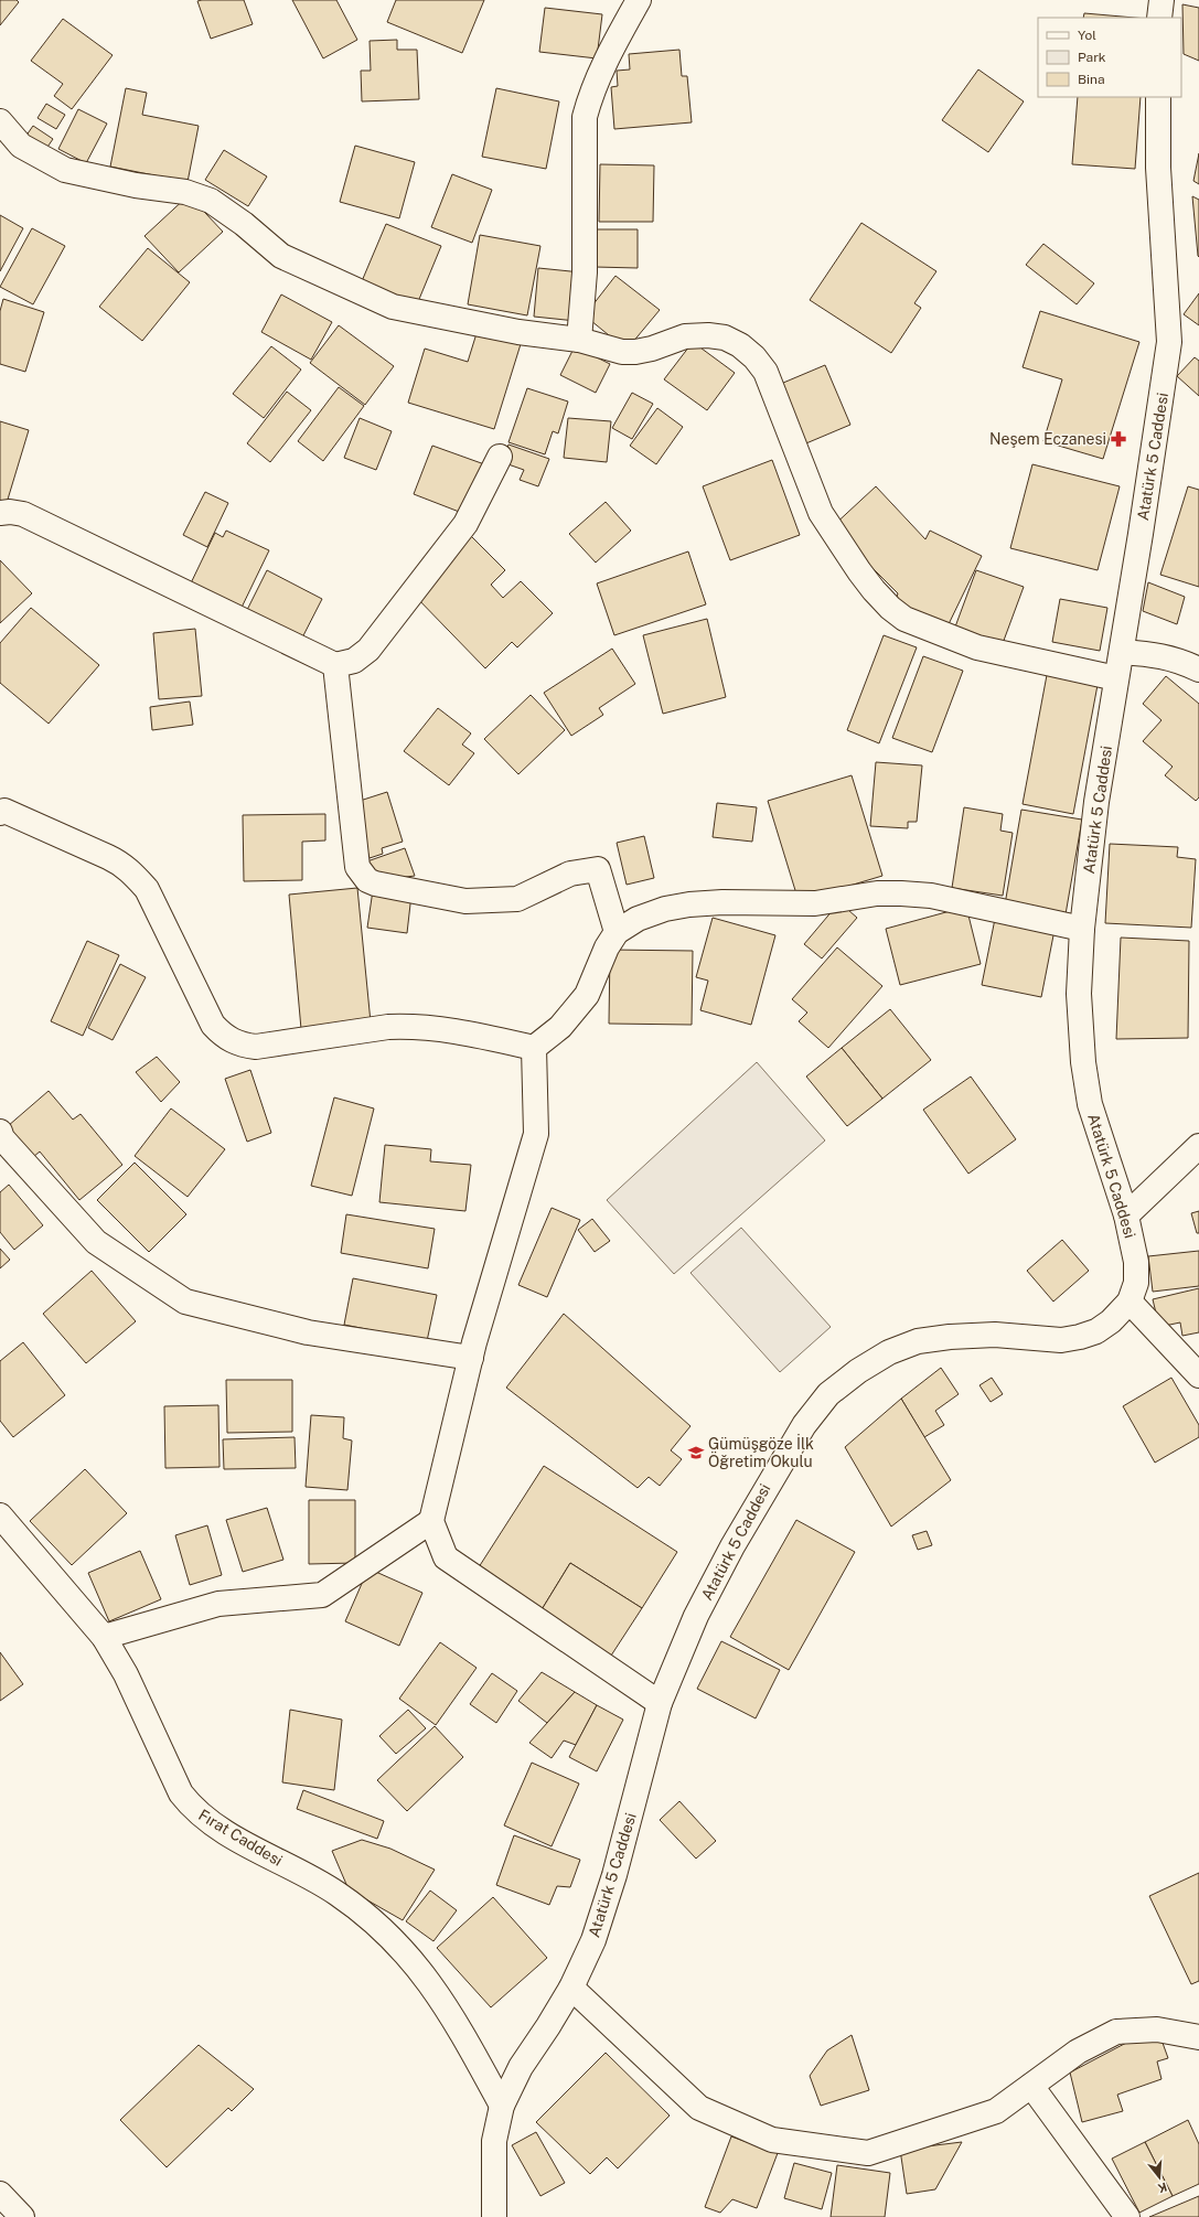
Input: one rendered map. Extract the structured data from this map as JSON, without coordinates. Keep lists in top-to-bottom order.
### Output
{
  "streets": {
    "street": ["Atatürk 5 Caddesi", "Fırat Caddesi"]
  },
  "crossings": [
    ["Atatürk 5 Caddesi", "Fırat Caddesi"]
  ],
  "places": {
    "pharmacy": ["Neşem Eczanesi"],
    "school or university": ["Gümüşgöze İlk Öğretim Okulu"]
  },
  "legend": ["Yol", "Park", "Bina"],
  "north": "bottom"
}
